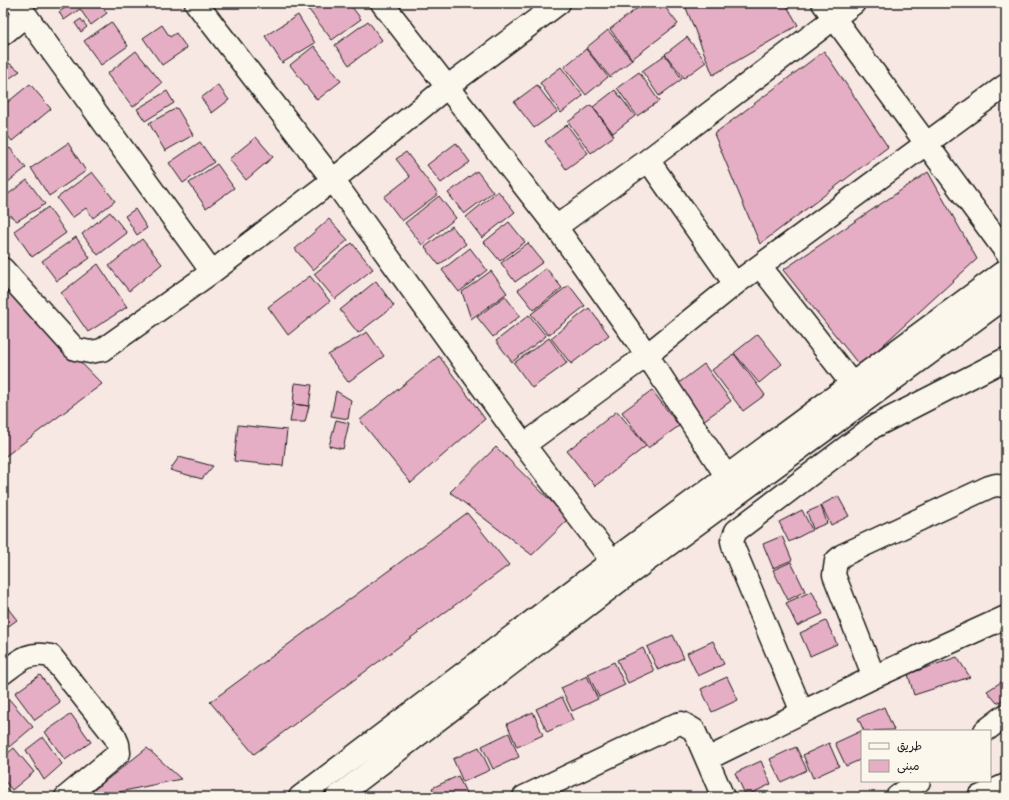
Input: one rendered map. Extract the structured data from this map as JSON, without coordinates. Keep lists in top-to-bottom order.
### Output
{
  "legend": ["طريق", "مبنى"]
}
